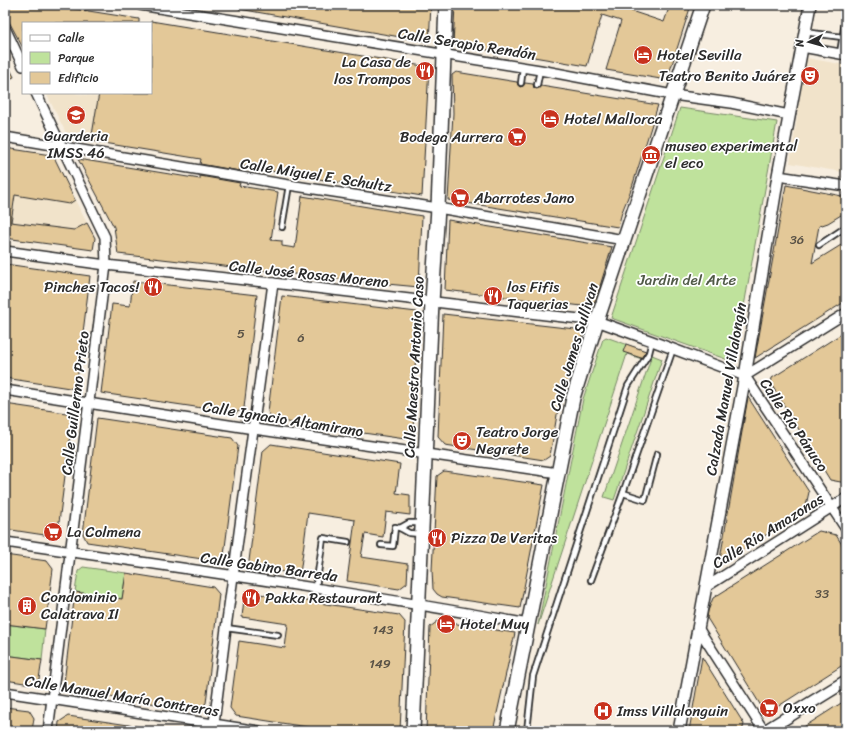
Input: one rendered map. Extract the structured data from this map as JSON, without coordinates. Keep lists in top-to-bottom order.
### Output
{
  "streets": {
    "main road": ["Calle James Sullivan", "Calle Maestro Antonio Caso"],
    "street": [
      "Calle Serapio Rendón",
      "Calle Miguel E. Schultz",
      "Calle José Rosas Moreno",
      "Calzada Manuel Villalongín",
      "Calle Guillermo Prieto",
      "Calle Ignacio Altamirano",
      "Calle Río Pánuco",
      "Calle Río Amazonas",
      "Calle Gabino Barreda",
      "Calle Manuel María Contreras"
    ]
  },
  "crossings": [
    ["Calle Serapio Rendón", "Calle James Sullivan"],
    ["Calle Serapio Rendón", "Calle Maestro Antonio Caso"],
    ["Calle Serapio Rendón", "Calzada Manuel Villalongín"],
    ["Calle Miguel E. Schultz", "Calle James Sullivan"],
    ["Calle Miguel E. Schultz", "Calle Maestro Antonio Caso"],
    ["Calle Miguel E. Schultz", "Calle Guillermo Prieto"],
    ["Calle José Rosas Moreno", "Calle James Sullivan"],
    ["Calle José Rosas Moreno", "Calle Maestro Antonio Caso"],
    ["Calle José Rosas Moreno", "Calzada Manuel Villalongín"],
    ["Calle José Rosas Moreno", "Calle Guillermo Prieto"],
    ["Calle José Rosas Moreno", "Calle Río Pánuco"],
    ["Calle James Sullivan", "Calle Ignacio Altamirano"],
    ["Calle James Sullivan", "Calle Gabino Barreda"],
    ["Calle Maestro Antonio Caso", "Calle Ignacio Altamirano"],
    ["Calle Maestro Antonio Caso", "Calle Gabino Barreda"],
    ["Calzada Manuel Villalongín", "Calle Río Pánuco"],
    ["Calzada Manuel Villalongín", "Calle Río Amazonas"],
    ["Calle Guillermo Prieto", "Calle Ignacio Altamirano"],
    ["Calle Guillermo Prieto", "Calle Gabino Barreda"],
    ["Calle Guillermo Prieto", "Calle Manuel María Contreras"],
    ["Calle Río Pánuco", "Calle Río Amazonas"]
  ],
  "parks": ["Jardin del Arte"],
  "places": {
    "hotel": ["Hotel Sevilla", "Hotel Mallorca", "Hotel Muy"],
    "restaurant": [
      "La Casa de los Trompos",
      "Pinches Tacos!",
      "los Fifis Taquerias",
      "Pizza De Veritas",
      "Pakka Restaurant"
    ],
    "theatre": ["Teatro Benito Juárez", "Teatro Jorge Negrete"],
    "school or university": ["Guarderia IMSS 46"],
    "supermarket": [
      "Bodega Aurrera",
      "Abarrotes Jano",
      "La Colmena",
      "Oxxo"
    ],
    "museum": ["museo experimental el eco"],
    "building": ["Condominio Calatrava II"],
    "hospital": ["Imss Villalonguin"]
  },
  "house_numbers": [
    "36",
    "5",
    "6",
    "33",
    "143",
    "149"
  ],
  "legend": ["Calle", "Parque", "Edificio"],
  "north": "left"
}
